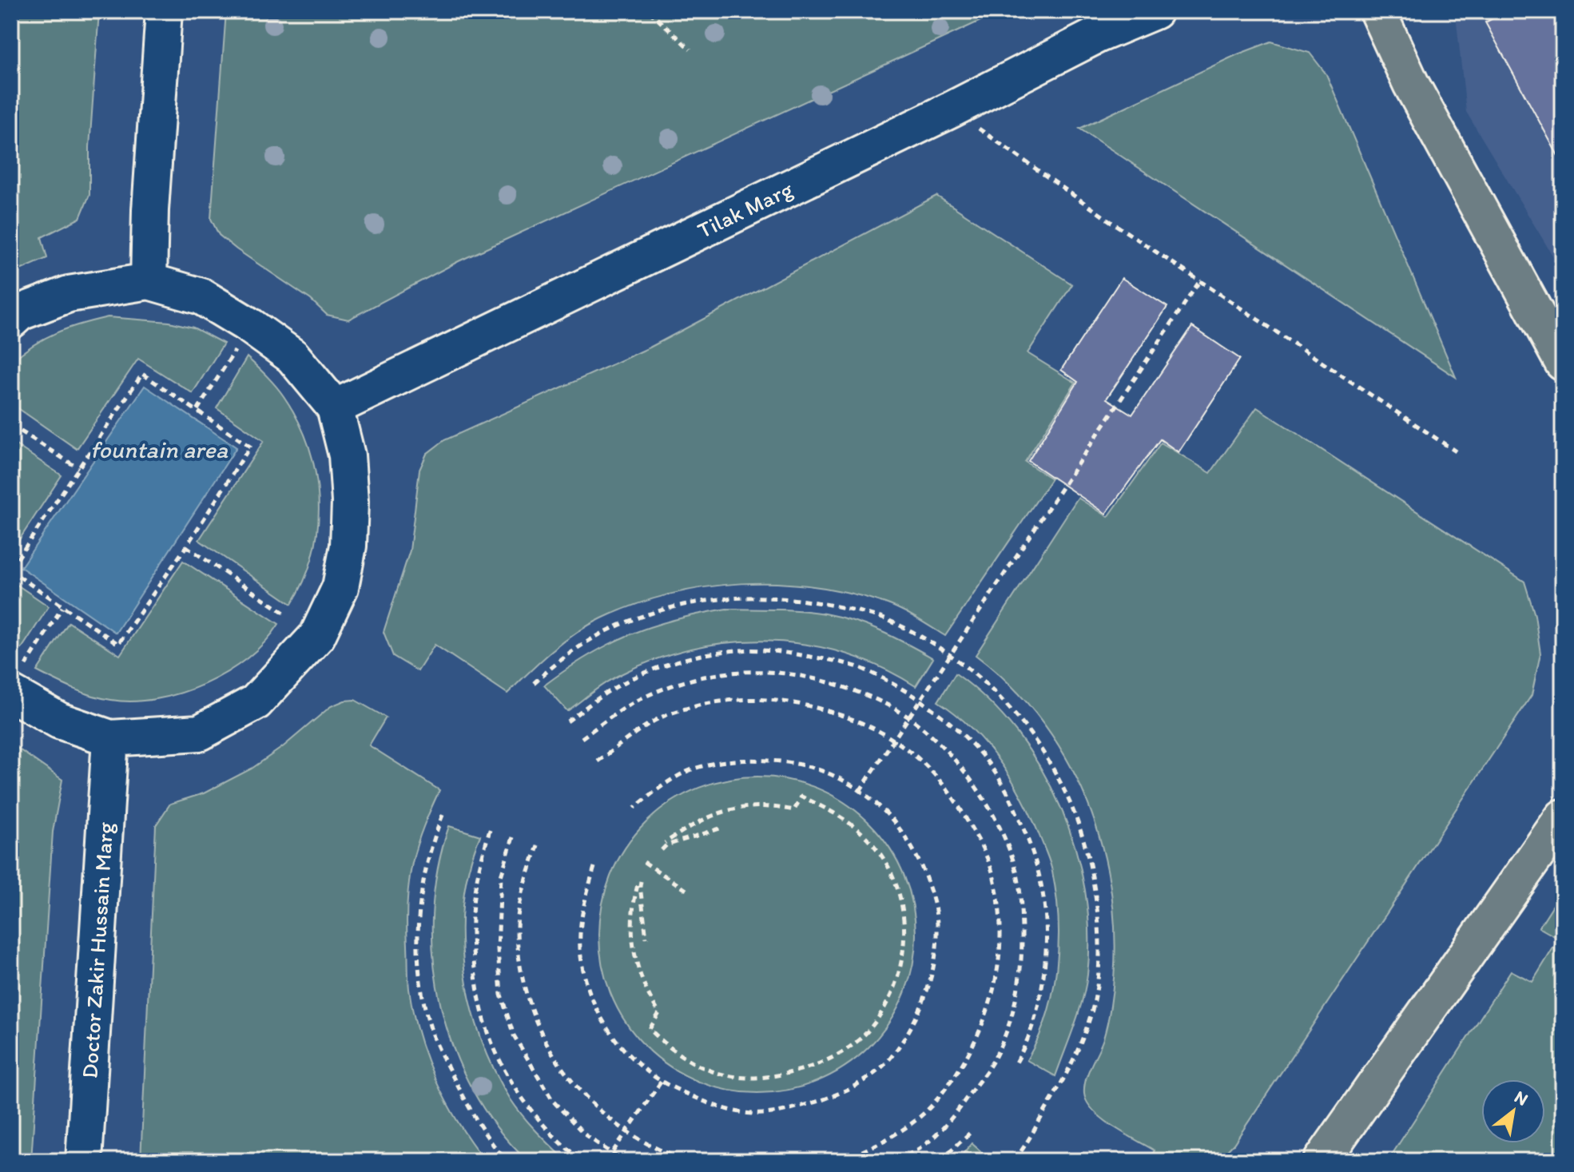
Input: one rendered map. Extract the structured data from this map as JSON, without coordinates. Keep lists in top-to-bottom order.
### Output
{
  "streets": {
    "street": ["Tilak Marg", "Doctor Zakir Hussain Marg"]
  },
  "water": ["fountain area"],
  "north": "top right"
}
